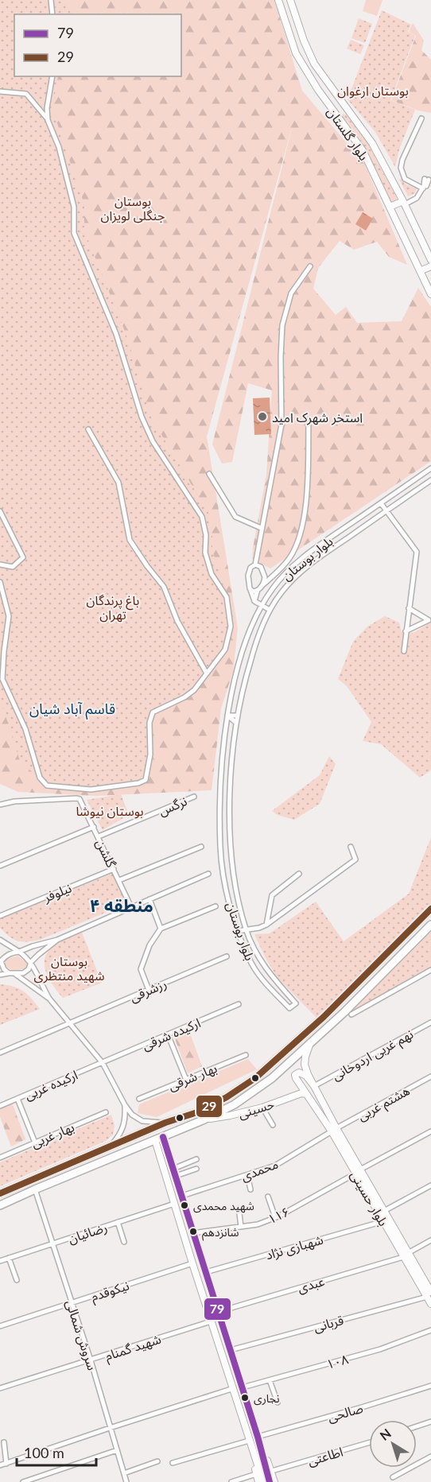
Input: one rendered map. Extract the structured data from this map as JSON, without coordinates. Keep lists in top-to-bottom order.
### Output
{
  "streets": {
    "main road": ["بلوار گلستان", "حسینی", "بلوار حسینی"],
    "street": [
      "بلوار بوستان",
      "نرگس",
      "گلشن",
      "نیلوفر",
      "رزشرقی",
      "ارکیده شرقی",
      "نهم غربی اردوخانی",
      "بهار شرقی",
      "ارکیده غربی",
      "هشتم غربی",
      "بهار غربی",
      "محمدی",
      "۱۱۶",
      "رضائیان",
      "شهبازی نژاد",
      "عبدی",
      "نیکوقدم",
      "قربانی",
      "سروش شمالی",
      "شهید گمنام",
      "۱۰۸",
      "صالحی",
      "اطاعتی"
    ]
  },
  "crossings": [
    ["نرگس", "گلشن"],
    ["گلشن", "نیلوفر"],
    ["ارکیده شرقی", "ارکیده غربی"],
    ["نهم غربی اردوخانی", "بلوار حسینی"],
    ["هشتم غربی", "محمدی"],
    ["هشتم غربی", "بلوار حسینی"],
    ["حسینی", "بلوار حسینی"],
    ["محمدی", "بلوار حسینی"],
    ["بلوار حسینی", "۱۱۶"],
    ["بلوار حسینی", "شهبازی نژاد"],
    ["بلوار حسینی", "عبدی"],
    ["بلوار حسینی", "قربانی"],
    ["رضائیان", "سروش شمالی"],
    ["نیکوقدم", "سروش شمالی"],
    ["سروش شمالی", "شهید گمنام"]
  ],
  "districts": ["قاسم آباد شیان", "منطقه ۴"],
  "parks": [
    "بوستان ارغوان",
    "بوستان جنگلی لویزان",
    "باغ پرندگان تهران",
    "بوستان نیوشا",
    "بوستان شهید منتظری"
  ],
  "places": [
    "استخر شهرک امید",
    "شهید محمدی",
    "شانزدهم",
    "نجاری"
  ],
  "lines": ["transit line 29", "transit line 79"],
  "legend": ["79", "29"],
  "scale_bar": "100 m",
  "north": "top left"
}
